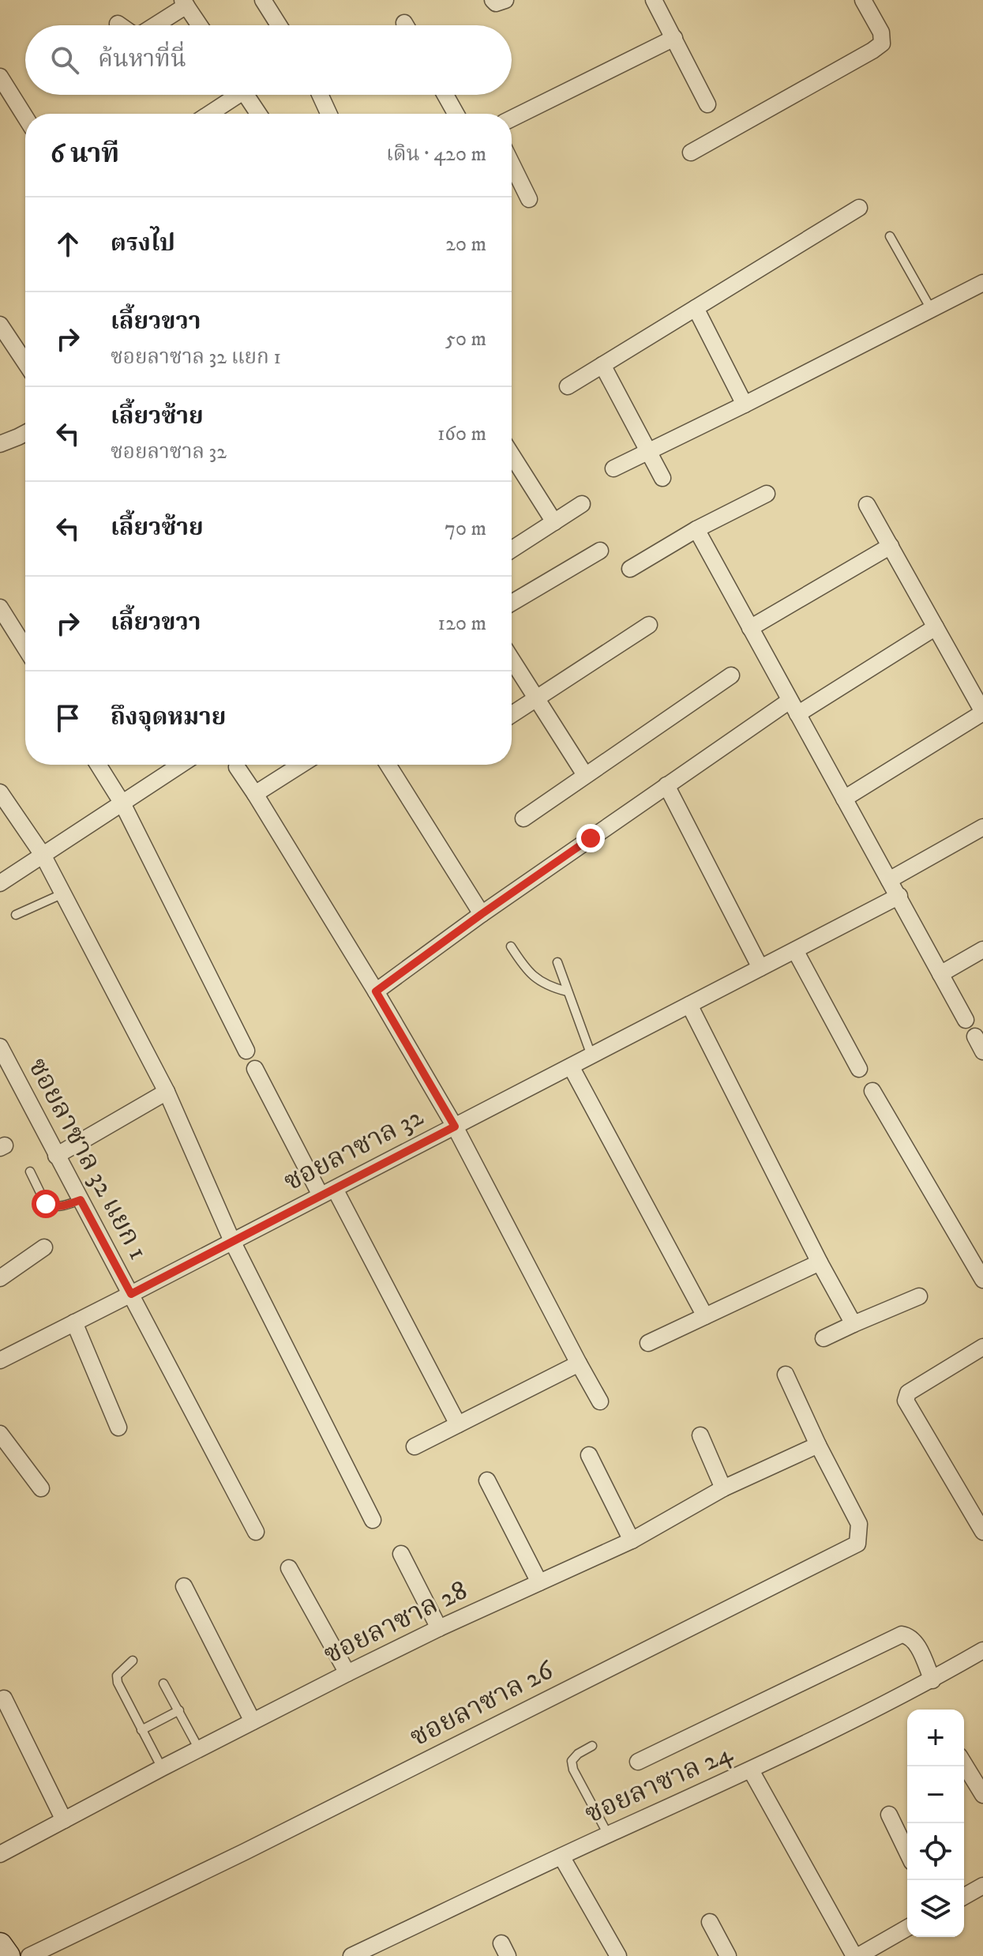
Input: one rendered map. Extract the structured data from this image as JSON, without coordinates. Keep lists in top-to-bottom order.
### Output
{
  "streets": {
    "street": [
      "ซอยลาซาล 32",
      "ซอยลาซาล 32 แยก 1",
      "ซอยลาซาล 28",
      "ซอยลาซาล 26",
      "ซอยลาซาล 24"
    ]
  },
  "crossings": [
    ["ซอยลาซาล 32", "ซอยลาซาล 32 แยก 1"],
    ["ซอยลาซาล 28", "ซอยลาซาล 26"]
  ],
  "page": {
    "search": "ค้นหาที่นี่",
    "heading": ["6 นาที", "เดิน · 420 m"],
    "list": [
      ["ตรงไป", "20 m"],
      ["เลี้ยวขวา", "ซอยลาซาล 32 แยก 1", "50 m"],
      ["เลี้ยวซ้าย", "ซอยลาซาล 32", "160 m"],
      ["เลี้ยวซ้าย", "70 m"],
      ["เลี้ยวขวา", "120 m"],
      "ถึงจุดหมาย"
    ],
    "map_buttons": ["+", "−"]
  }
}
